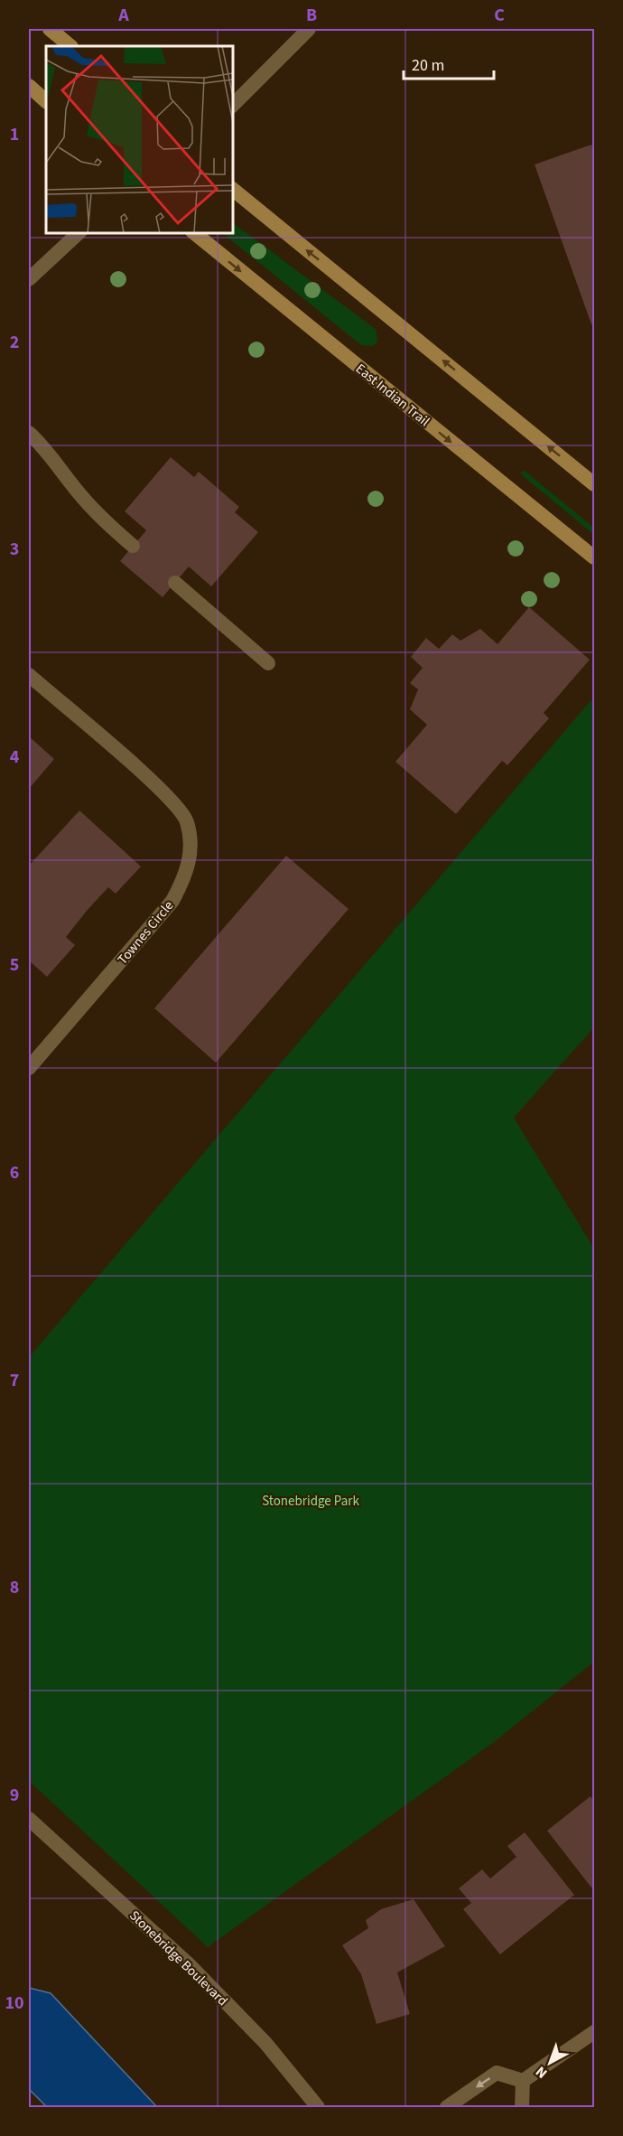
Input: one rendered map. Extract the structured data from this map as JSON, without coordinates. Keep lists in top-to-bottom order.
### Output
{
  "streets": {
    "main road": ["East Indian Trail"],
    "street": ["Townes Circle", "Stonebridge Boulevard"]
  },
  "parks": ["Stonebridge Park"],
  "scale_bar": "20 m",
  "north": "bottom left",
  "grid": {
    "columns": ["A", "B", "C"],
    "rows": [
      "1",
      "2",
      "3",
      "4",
      "5",
      "6",
      "7",
      "8",
      "9",
      "10"
    ]
  }
}
